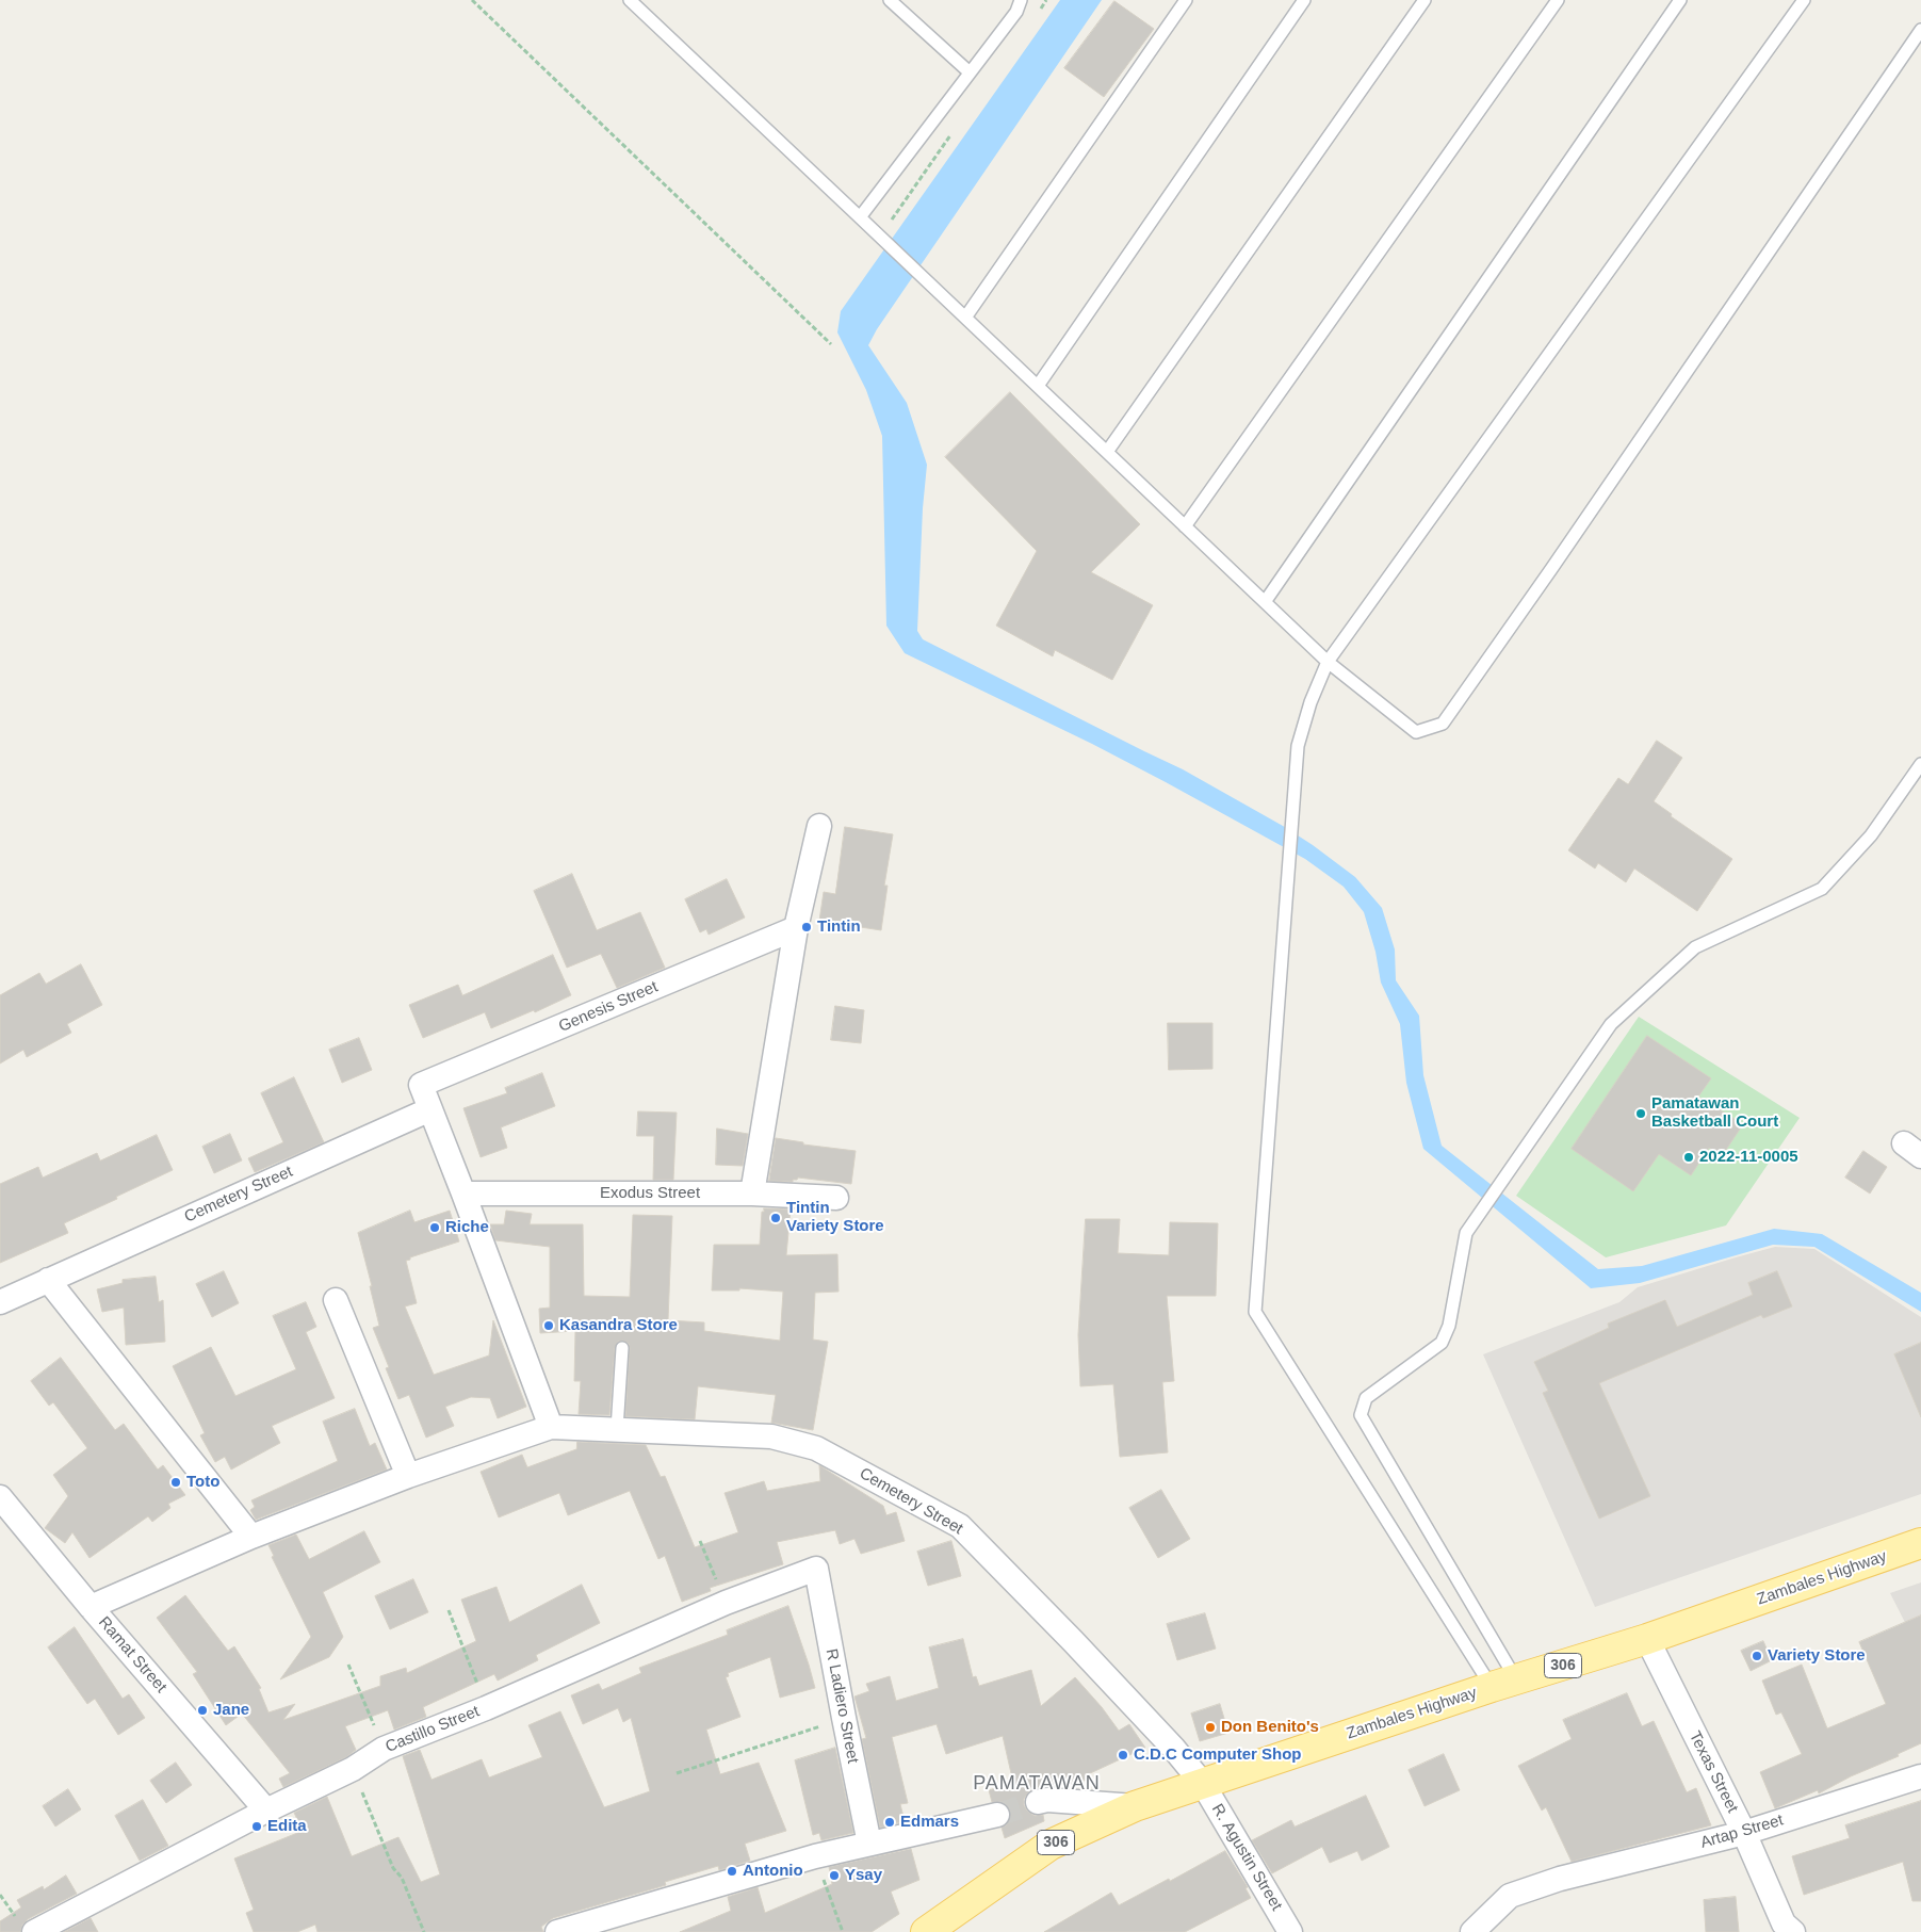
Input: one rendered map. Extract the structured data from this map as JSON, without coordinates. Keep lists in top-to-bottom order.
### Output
{
  "streets": {
    "main road": ["Zambales Highway", "306"],
    "street": [
      "Genesis Street",
      "Exodus Street",
      "Cemetery Street",
      "Ramat Street",
      "R Ladiero Street",
      "Castillo Street",
      "Texas Street",
      "Artap Street",
      "R. Agustin Street"
    ]
  },
  "crossings": [
    ["Genesis Street", "Cemetery Street"],
    ["Cemetery Street", "Zambales Highway"],
    ["Cemetery Street", "Ramat Street"],
    ["Cemetery Street", "R. Agustin Street"],
    ["Zambales Highway", "Texas Street"],
    ["Zambales Highway", "R. Agustin Street"],
    ["Ramat Street", "Castillo Street"],
    ["R Ladiero Street", "Castillo Street"],
    ["Texas Street", "Artap Street"]
  ],
  "districts": ["PAMATAWAN"],
  "places": [
    "Tintin",
    "Pamatawan Basketball Court",
    "2022-11-0005",
    "Tintin Variety Store",
    "Riche",
    "Kasandra Store",
    "Toto",
    "Variety Store",
    "Jane",
    "Don Benito's",
    "C.D.C Computer Shop",
    "Edmars",
    "Edita",
    "Antonio",
    "Ysay"
  ]
}
